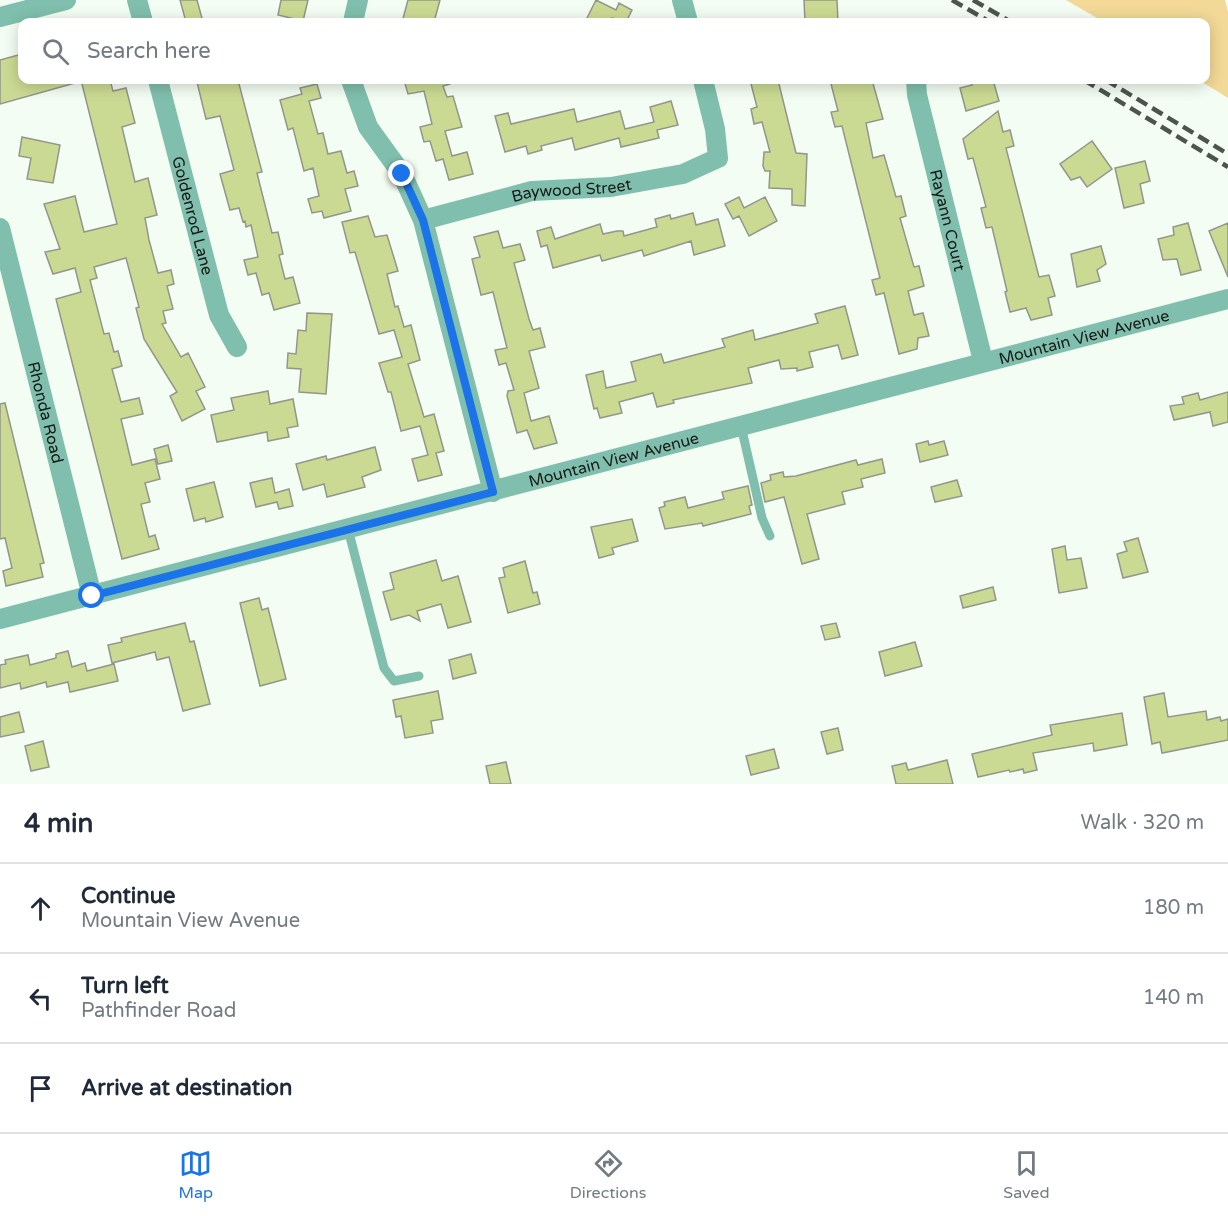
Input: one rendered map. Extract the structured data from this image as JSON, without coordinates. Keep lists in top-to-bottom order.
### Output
{
  "streets": {
    "street": [
      "Baywood Street",
      "Goldenrod Lane",
      "Rayann Court",
      "Mountain View Avenue",
      "Rhonda Road"
    ]
  },
  "crossings": [
    ["Rayann Court", "Mountain View Avenue"],
    ["Mountain View Avenue", "Rhonda Road"]
  ],
  "page": {
    "search": "Search here",
    "heading": ["4 min", "Walk · 320 m"],
    "list": [
      ["Continue", "Mountain View Avenue", "180 m"],
      ["Turn left", "Pathfinder Road", "140 m"],
      "Arrive at destination"
    ],
    "nav": ["Map", "Directions", "Saved"]
  }
}
